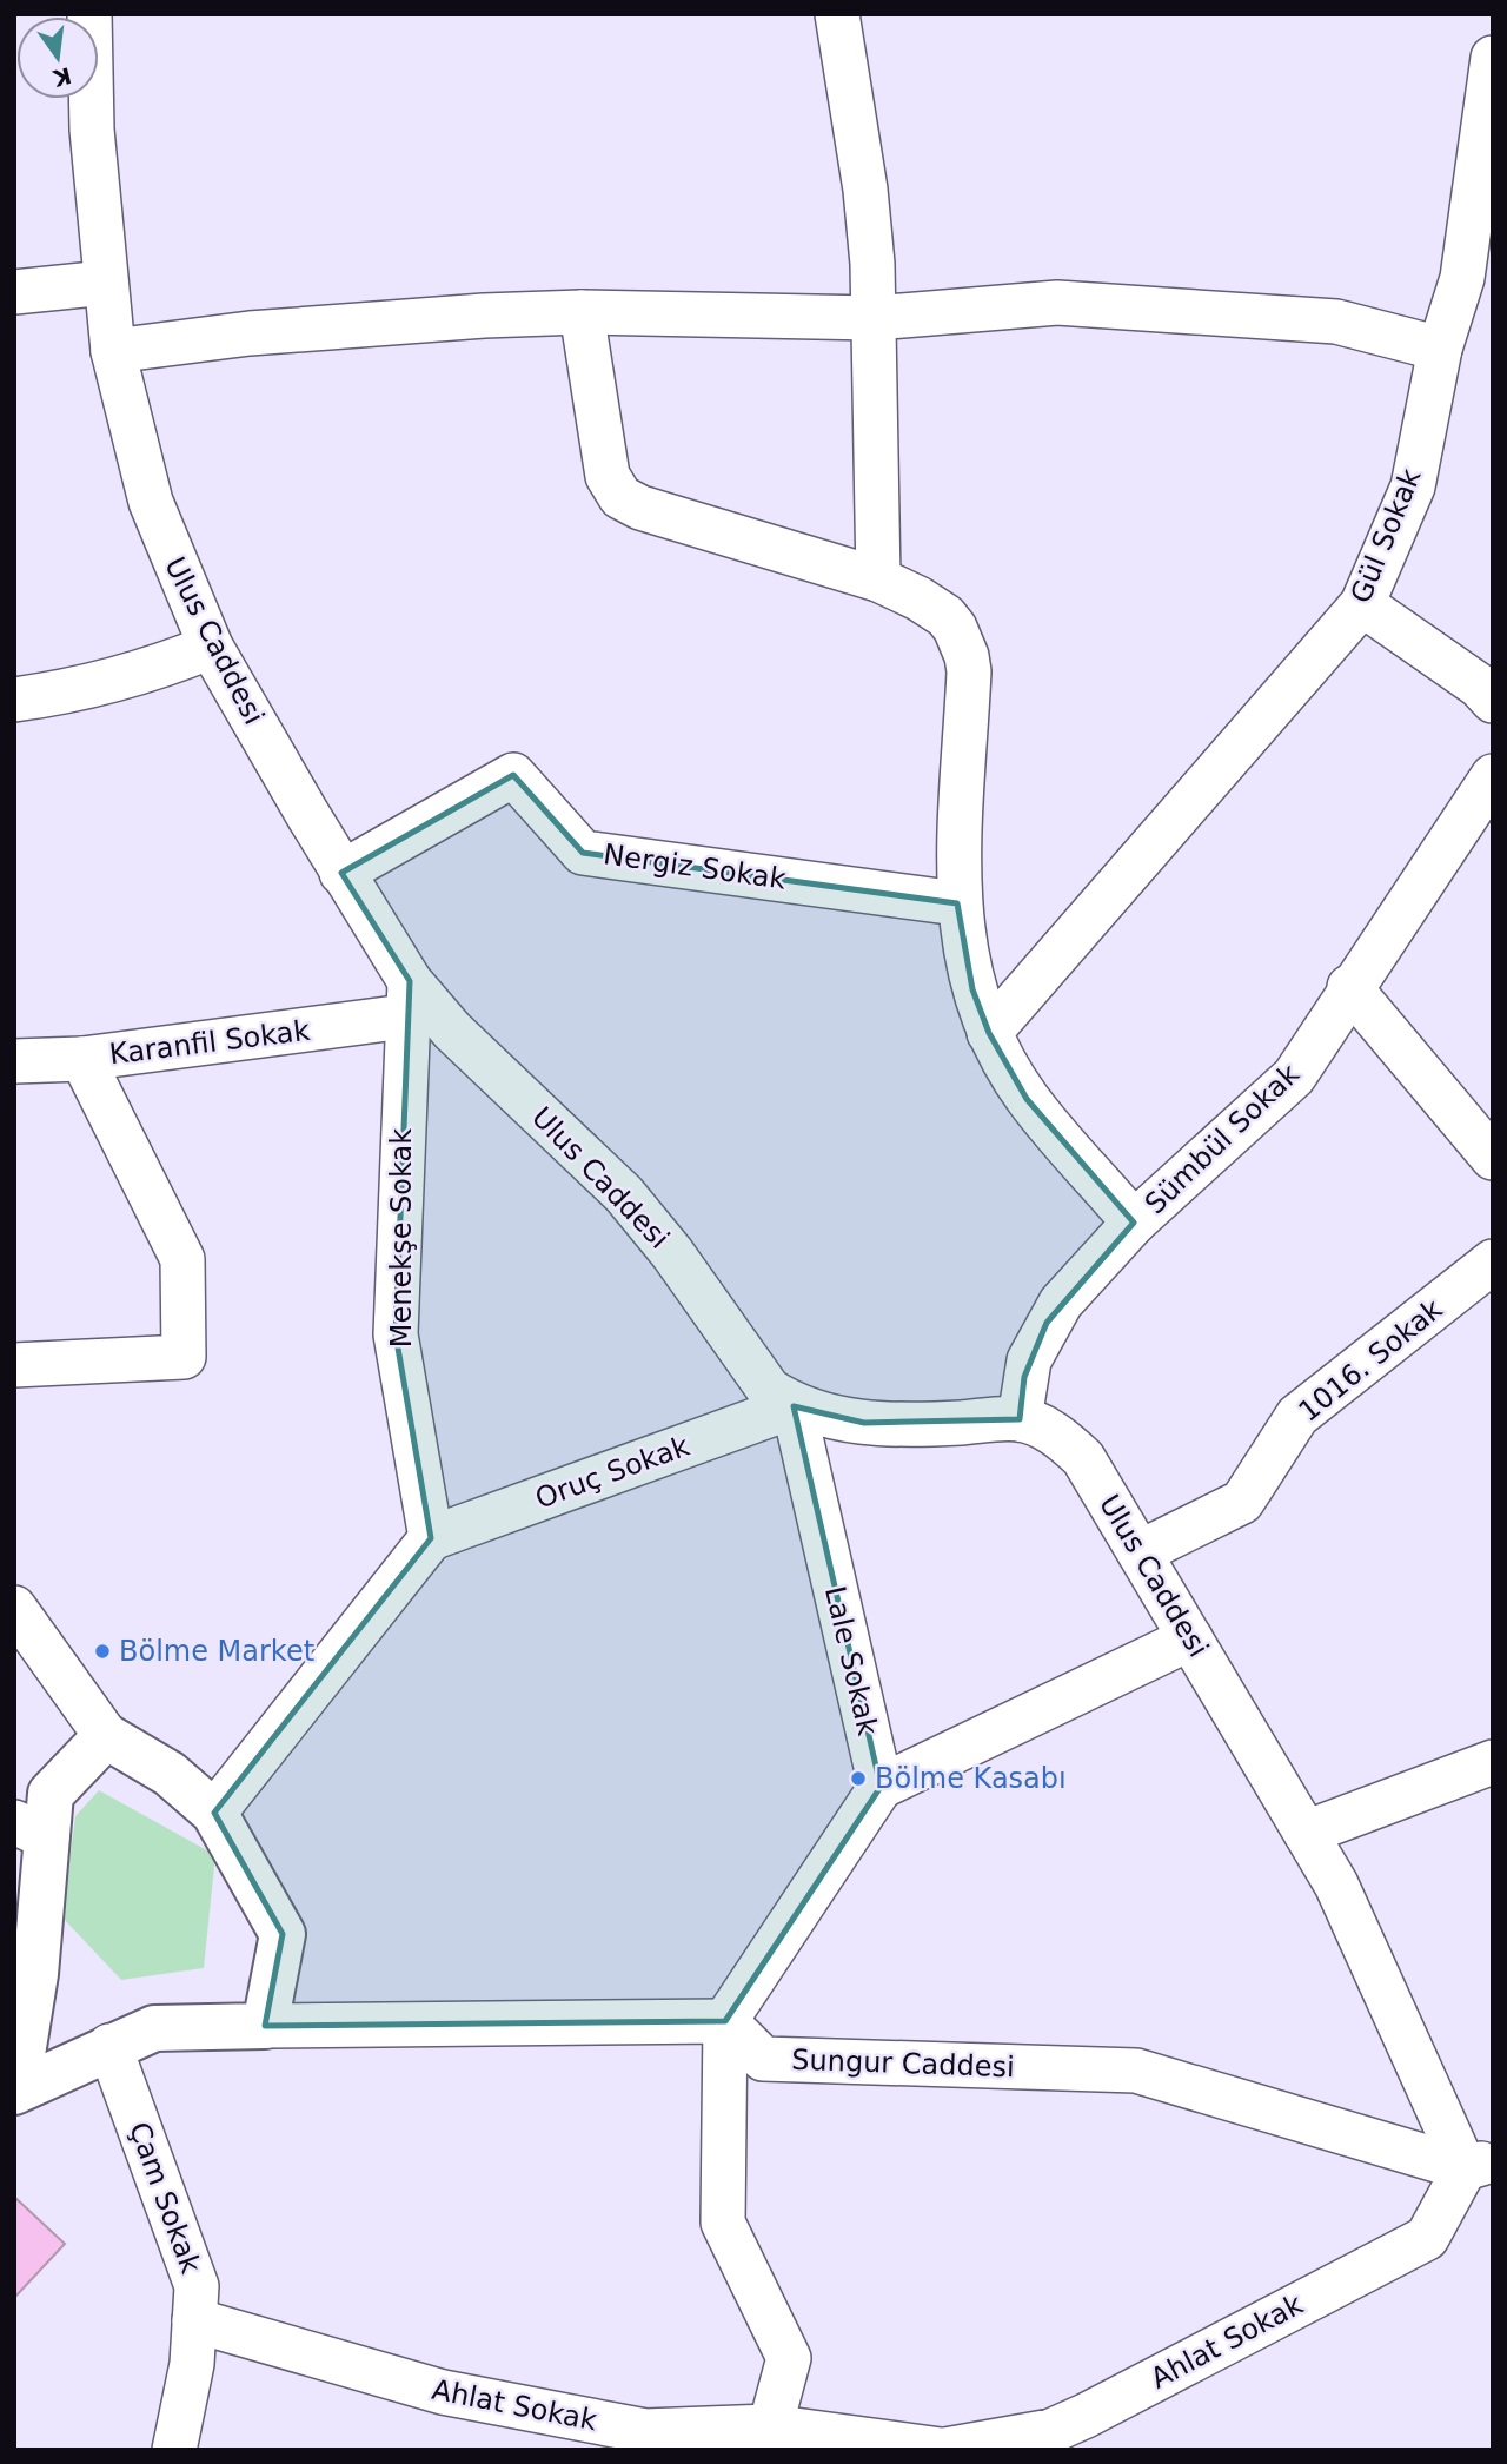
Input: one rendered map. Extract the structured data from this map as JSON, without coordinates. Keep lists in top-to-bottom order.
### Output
{
  "streets": {
    "street": [
      "Gül Sokak",
      "Ulus Caddesi",
      "Nergiz Sokak",
      "Karanfil Sokak",
      "Sümbül Sokak",
      "Menekşe Sokak",
      "1016. Sokak",
      "Oruç Sokak",
      "Lale Sokak",
      "Sungur Caddesi",
      "Çam Sokak",
      "Ahlat Sokak"
    ]
  },
  "crossings": [
    ["Ulus Caddesi", "Nergiz Sokak"],
    ["Ulus Caddesi", "Karanfil Sokak"],
    ["Ulus Caddesi", "Sümbül Sokak"],
    ["Ulus Caddesi", "Menekşe Sokak"],
    ["Ulus Caddesi", "1016. Sokak"],
    ["Ulus Caddesi", "Oruç Sokak"],
    ["Ulus Caddesi", "Lale Sokak"],
    ["Ulus Caddesi", "Sungur Caddesi"],
    ["Ulus Caddesi", "Ahlat Sokak"],
    ["Karanfil Sokak", "Menekşe Sokak"],
    ["Menekşe Sokak", "Oruç Sokak"],
    ["Oruç Sokak", "Lale Sokak"],
    ["Sungur Caddesi", "Ahlat Sokak"],
    ["Çam Sokak", "Ahlat Sokak"]
  ],
  "places": ["Bölme Market", "Bölme Kasabı"],
  "north": "bottom"
}
